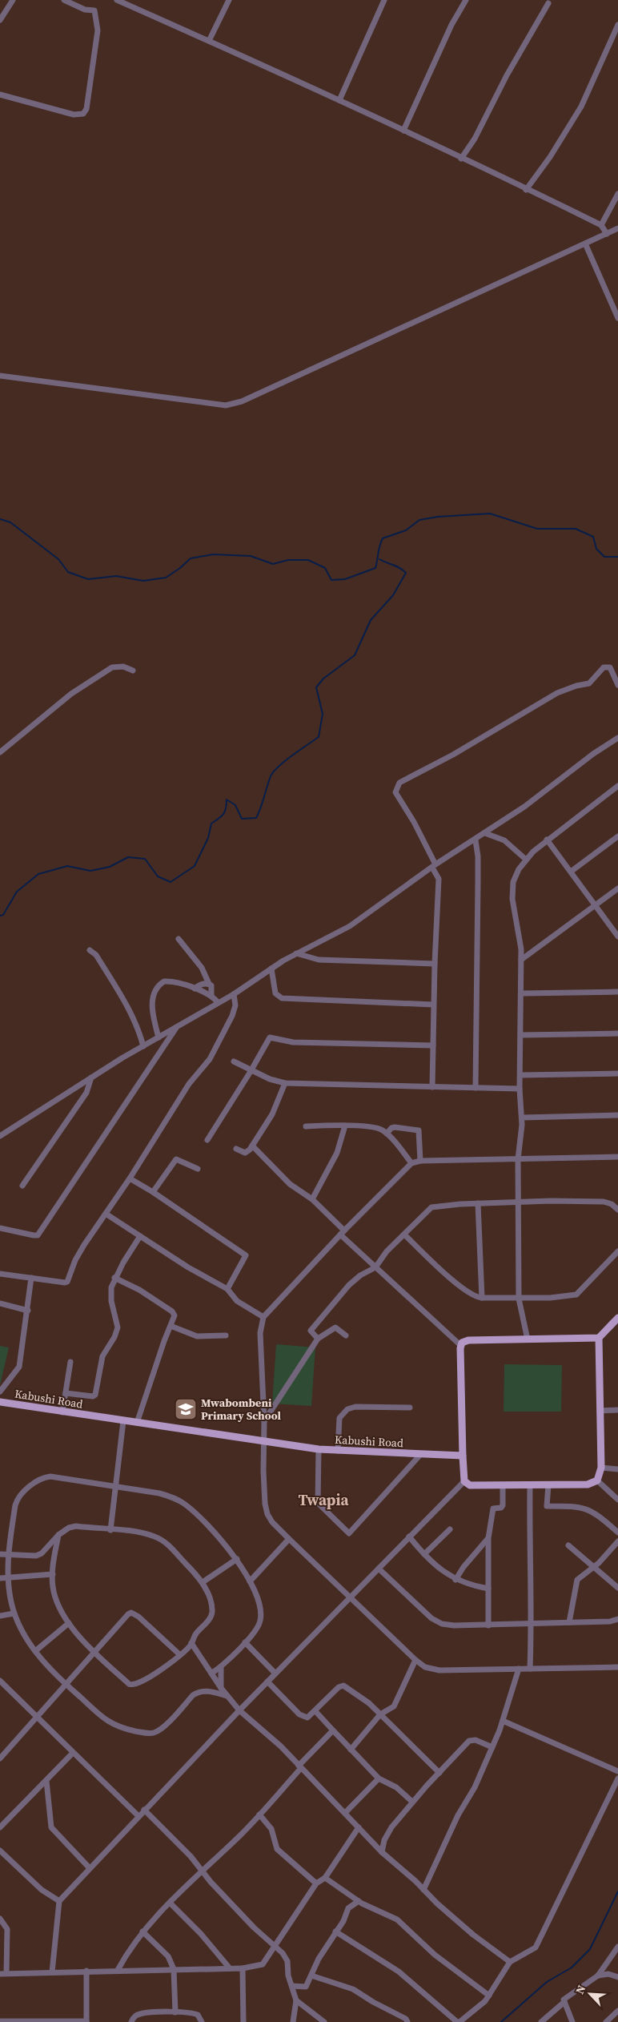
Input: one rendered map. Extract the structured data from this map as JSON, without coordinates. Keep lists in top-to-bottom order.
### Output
{
  "streets": {
    "main road": ["Kabushi Road"]
  },
  "districts": ["Twapia"],
  "places": {
    "school or university": ["Mwabombeni Primary School"]
  },
  "north": "top left"
}
